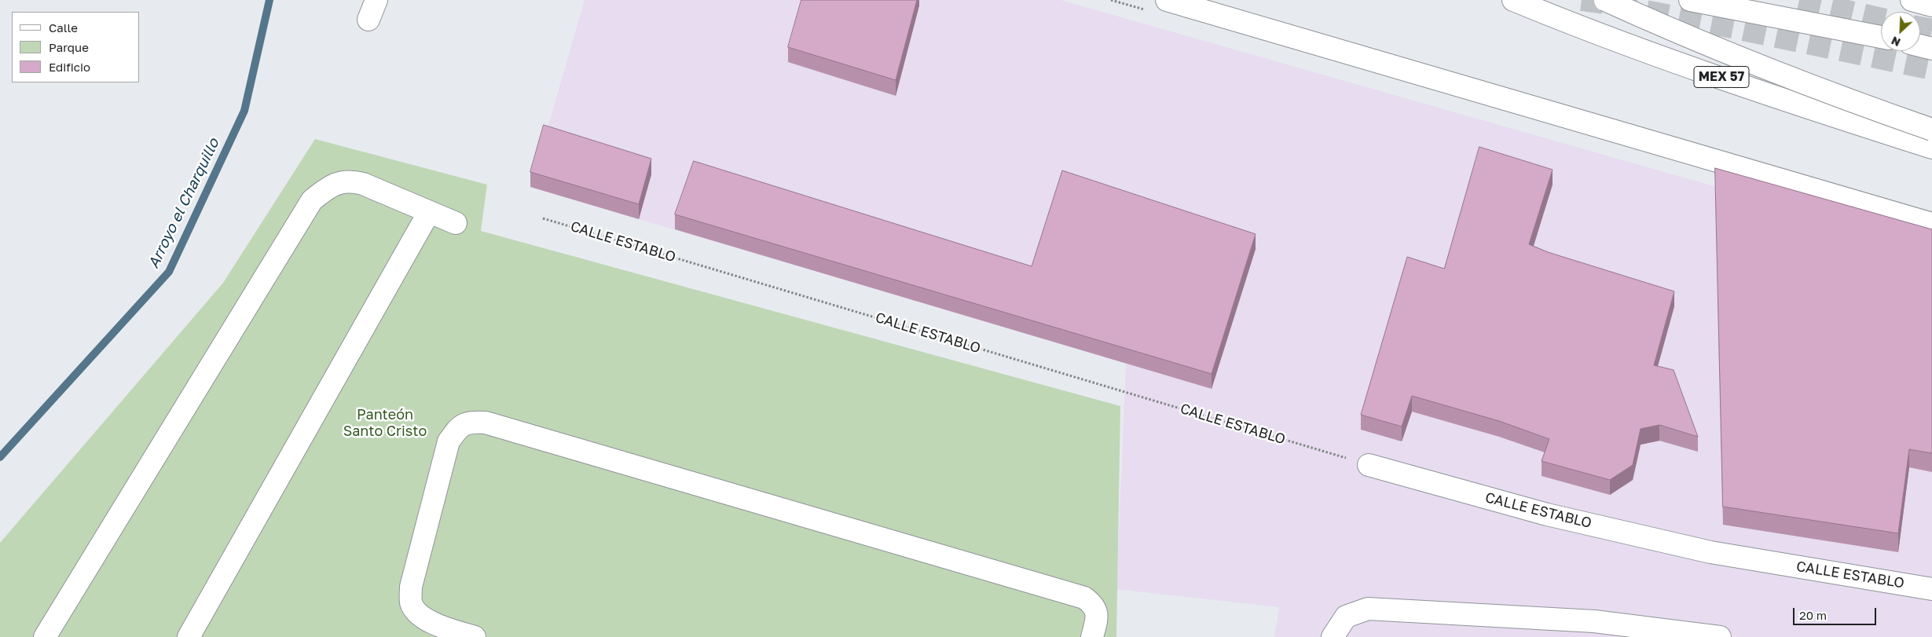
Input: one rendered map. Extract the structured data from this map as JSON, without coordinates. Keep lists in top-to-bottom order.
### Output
{
  "streets": {
    "main road": ["MEX 57", "CALLE ESTABLO"]
  },
  "water": ["Arroyo el Charquillo"],
  "parks": ["Panteón Santo Cristo"],
  "legend": ["Calle", "Parque", "Edificio"],
  "scale_bar": "20 m",
  "north": "bottom left"
}
